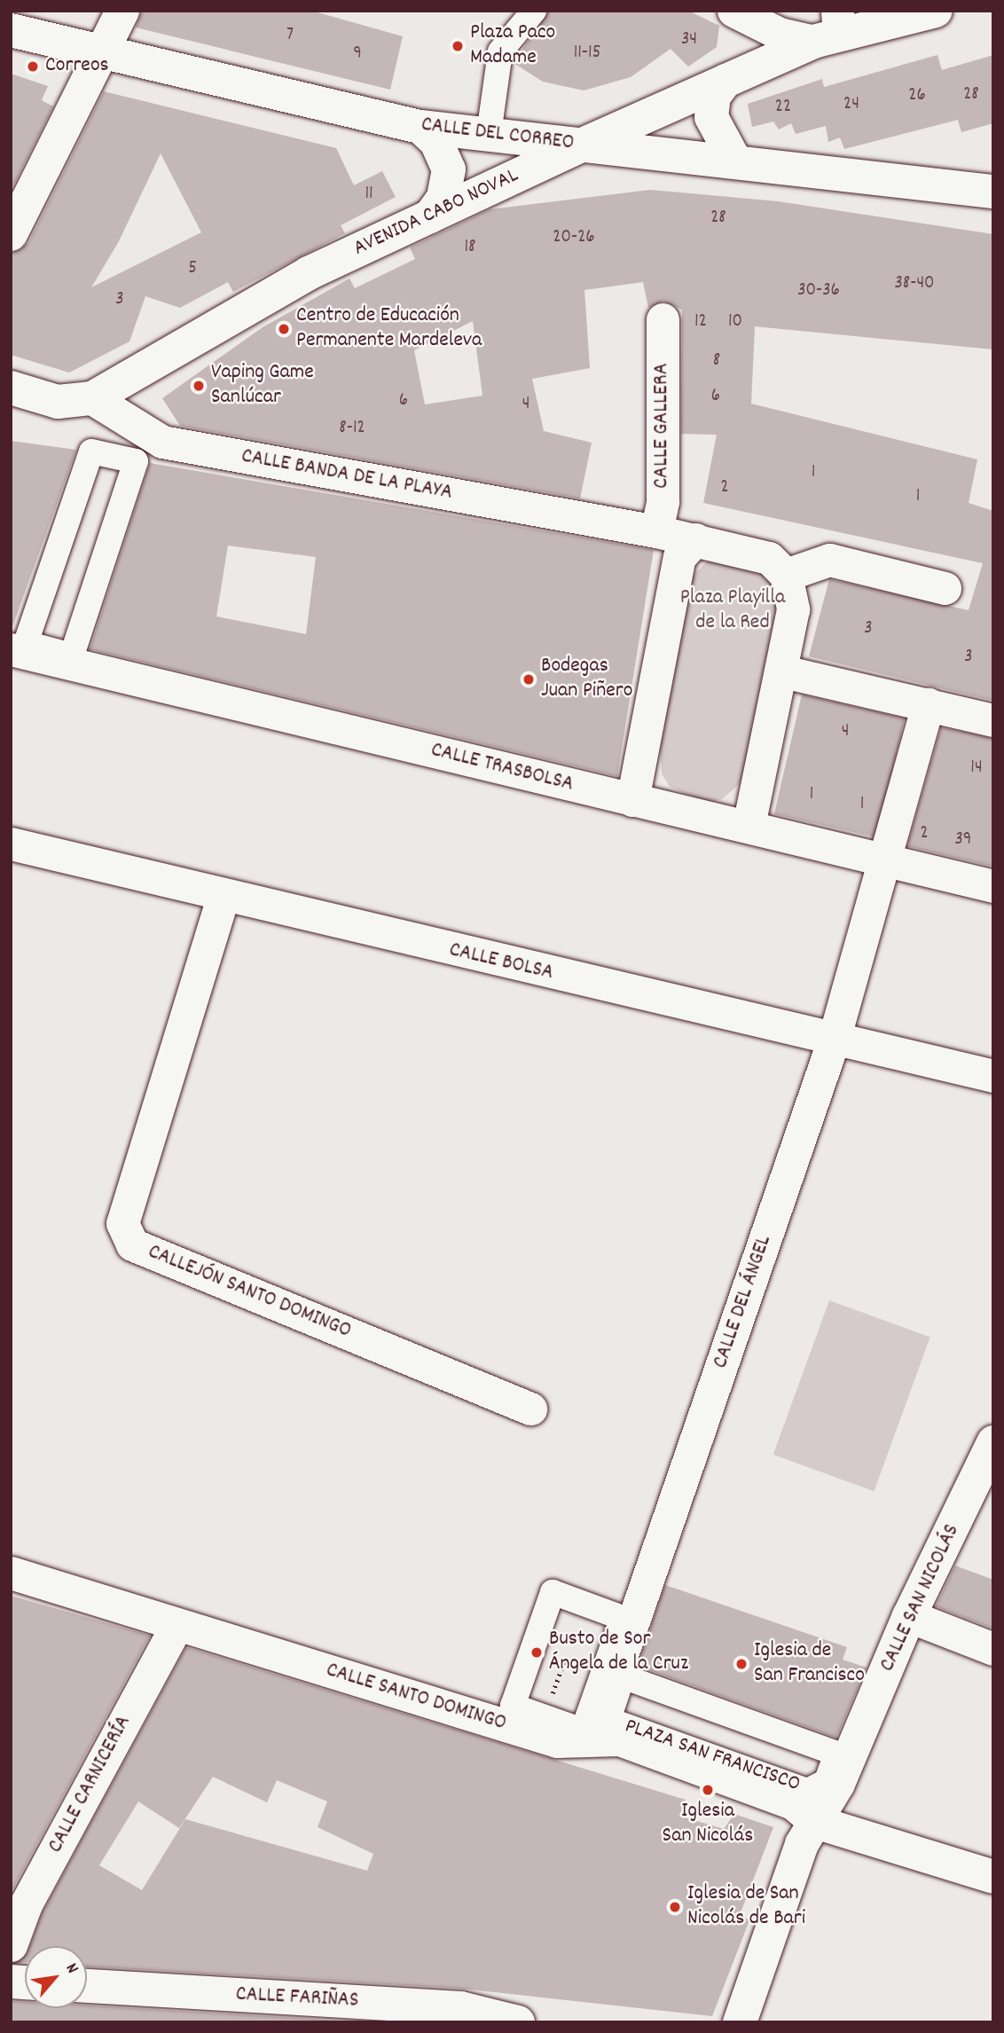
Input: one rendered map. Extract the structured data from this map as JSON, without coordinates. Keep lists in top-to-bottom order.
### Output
{
  "streets": {
    "street": [
      "CALLE DEL CORREO",
      "AVENIDA CABO NOVAL",
      "CALLE GALLERA",
      "CALLE BANDA DE LA PLAYA",
      "CALLE TRASBOLSA",
      "CALLE BOLSA",
      "CALLEJÓN SANTO DOMINGO",
      "CALLE DEL ÁNGEL",
      "CALLE SAN NICOLÁS",
      "CALLE SANTO DOMINGO",
      "PLAZA SAN FRANCISCO",
      "CALLE CARNICERÍA",
      "CALLE FARIÑAS"
    ]
  },
  "crossings": [
    ["CALLE DEL CORREO", "AVENIDA CABO NOVAL"],
    ["AVENIDA CABO NOVAL", "CALLE BANDA DE LA PLAYA"],
    ["CALLE GALLERA", "CALLE BANDA DE LA PLAYA"],
    ["CALLE TRASBOLSA", "CALLE DEL ÁNGEL"],
    ["CALLE BOLSA", "CALLEJÓN SANTO DOMINGO"],
    ["CALLE BOLSA", "CALLE DEL ÁNGEL"],
    ["CALLE DEL ÁNGEL", "CALLE SANTO DOMINGO"],
    ["CALLE SAN NICOLÁS", "CALLE SANTO DOMINGO"],
    ["CALLE SANTO DOMINGO", "CALLE CARNICERÍA"]
  ],
  "parks": ["Plaza Playilla de la Red"],
  "places": [
    "Plaza Paco Madame",
    "Correos",
    "Centro de Educación Permanente Mardeleva",
    "Vaping Game Sanlúcar",
    "Bodegas Juan Piñero",
    "Busto de Sor Ángela de la Cruz",
    "Iglesia de San Francisco",
    "Iglesia San Nicolás",
    "Iglesia de San Nicolás de Bari"
  ],
  "house_numbers": [
    "7",
    "34",
    "11-15",
    "9",
    "28",
    "26",
    "24",
    "22",
    "11",
    "28",
    "20-26",
    "18",
    "5",
    "38-40",
    "30-36",
    "3",
    "12",
    "10",
    "8",
    "6",
    "6",
    "4",
    "8-12",
    "1",
    "2",
    "1",
    "3",
    "3",
    "4",
    "14",
    "1",
    "1",
    "2",
    "39"
  ],
  "north": "top right"
}
